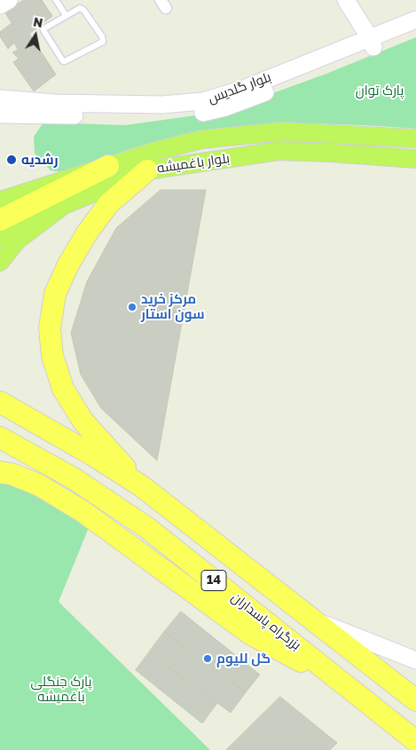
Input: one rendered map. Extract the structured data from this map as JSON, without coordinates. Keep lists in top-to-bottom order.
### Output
{
  "streets": {
    "highway": ["14", "بزرگراه پاسداران"],
    "main road": ["بلوار گلدیس", "بلوار باغمیشه"]
  },
  "parks": ["پارک توان", "پارک جنگلی باغمیشه"],
  "places": ["رشدیه", "مرکز خرید سون استار", "گل للیوم"],
  "north": "top"
}
